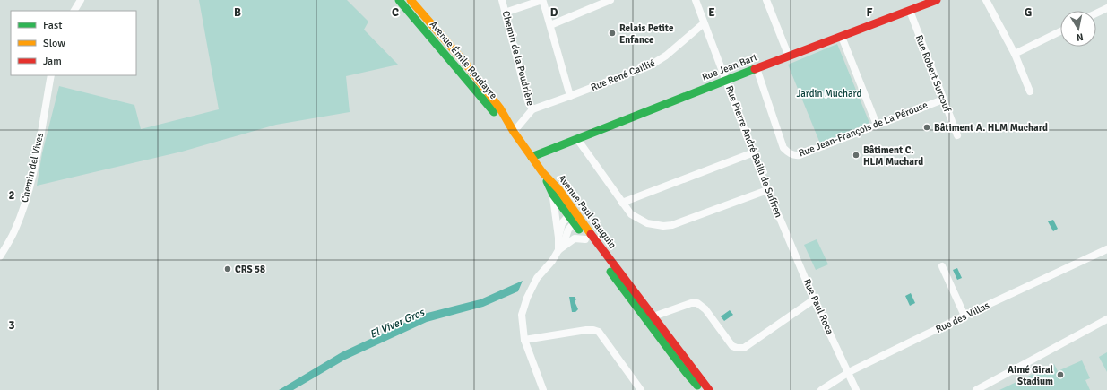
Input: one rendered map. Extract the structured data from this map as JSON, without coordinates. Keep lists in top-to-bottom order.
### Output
{
  "streets": {
    "street": [
      "Chemin de la Poudrière",
      "Avenue Émile Roudayre",
      "Rue Jean Bart",
      "Rue Robert Surcouf",
      "Rue René Caillié",
      "Rue Jean-François de La Pérouse",
      "Rue Pierre André Bailli de Suffren",
      "Chemin del Vives",
      "Avenue Paul Gauguin",
      "Rue Paul Roca",
      "Rue des Villas"
    ]
  },
  "crossings": [
    ["Chemin de la Poudrière", "Avenue Émile Roudayre"],
    ["Chemin de la Poudrière", "Rue René Caillié"],
    ["Avenue Émile Roudayre", "Rue Jean Bart"],
    ["Avenue Émile Roudayre", "Avenue Paul Gauguin"],
    ["Rue Jean Bart", "Rue Robert Surcouf"],
    ["Rue Jean Bart", "Rue Jean-François de La Pérouse"],
    ["Rue Jean Bart", "Rue Pierre André Bailli de Suffren"],
    ["Rue Robert Surcouf", "Rue Jean-François de La Pérouse"],
    ["Rue René Caillié", "Rue Pierre André Bailli de Suffren"],
    ["Rue Pierre André Bailli de Suffren", "Rue Paul Roca"],
    ["Rue Paul Roca", "Rue des Villas"]
  ],
  "water": ["El Viver Gros"],
  "parks": ["Jardin Muchard"],
  "places": [
    "Relais Petite Enfance",
    "Bâtiment A. HLM Muchard",
    "Bâtiment C. HLM Muchard",
    "CRS 58",
    "Aimé Giral Stadium"
  ],
  "legend": ["Fast", "Slow", "Jam"],
  "north": "bottom",
  "grid": {
    "columns": [
      "B",
      "C",
      "D",
      "E",
      "F",
      "G"
    ],
    "rows": ["2", "3"]
  }
}
